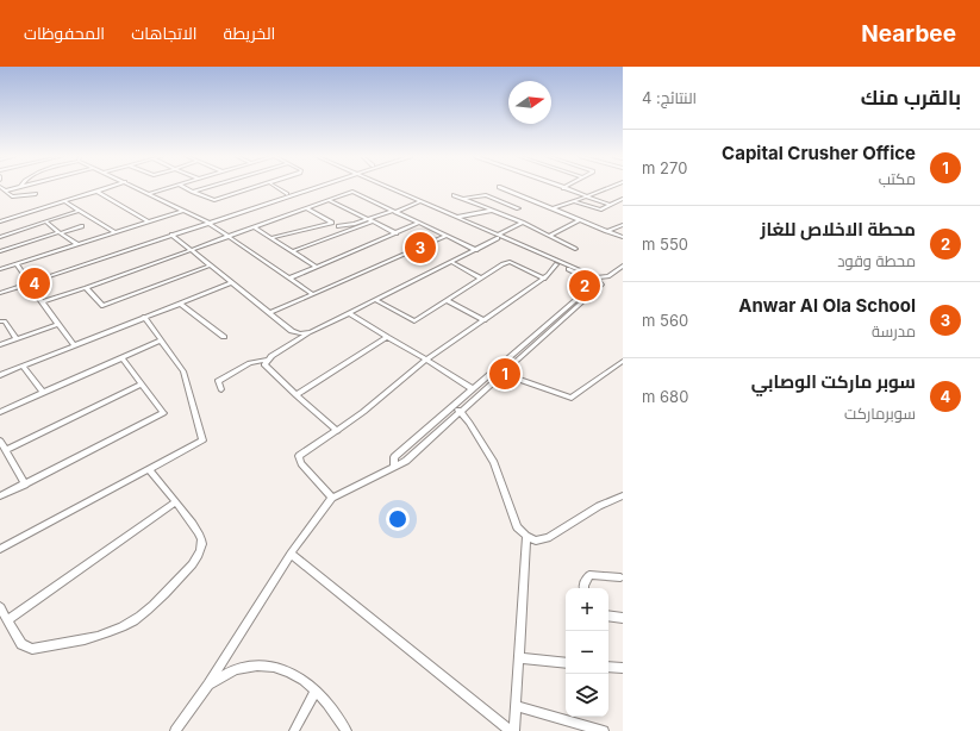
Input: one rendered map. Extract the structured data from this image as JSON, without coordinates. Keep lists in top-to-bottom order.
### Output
{
  "north": "right",
  "page": {
    "header": "Nearbee",
    "nav": ["الخريطة", "الاتجاهات", "المحفوظات"],
    "heading": ["بالقرب منك", "النتائج: 4"],
    "list": [
      {
        "mark": "1",
        "name": "Capital Crusher Office",
        "note": "مكتب",
        "value": "270 m"
      },
      {
        "mark": "2",
        "name": "محطة الاخلاص للغاز",
        "note": "محطة وقود",
        "value": "550 m"
      },
      {
        "mark": "3",
        "name": "Anwar Al Ola School",
        "note": "مدرسة",
        "value": "560 m"
      },
      {
        "mark": "4",
        "name": "سوبر ماركت الوصابي",
        "note": "سوبرماركت",
        "value": "680 m"
      }
    ],
    "pins": [
      "3",
      "4",
      "2",
      "1"
    ],
    "map_buttons": ["+", "−"]
  }
}
